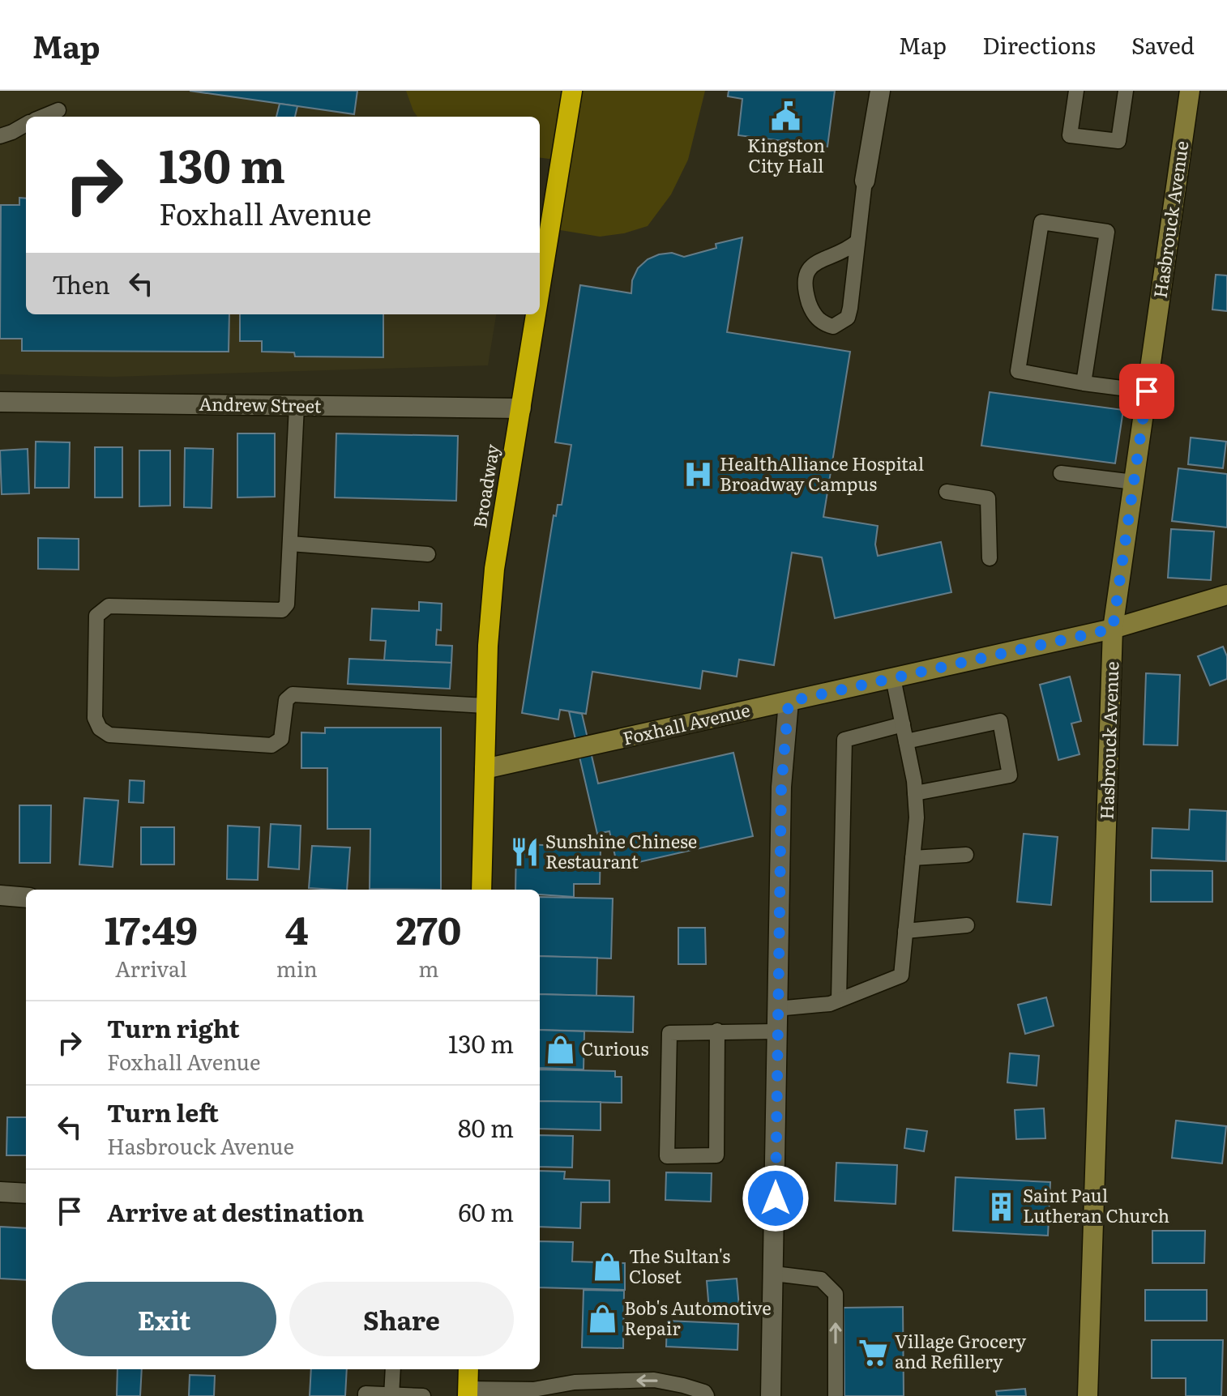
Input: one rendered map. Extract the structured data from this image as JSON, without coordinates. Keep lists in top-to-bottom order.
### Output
{
  "streets": {
    "highway": ["Broadway"],
    "street": ["Hasbrouck Avenue", "Andrew Street", "Foxhall Avenue"]
  },
  "crossings": [
    ["Hasbrouck Avenue", "Foxhall Avenue"],
    ["Andrew Street", "Broadway"],
    ["Broadway", "Foxhall Avenue"]
  ],
  "places": {
    "public building": ["Kingston City Hall"],
    "hospital": ["HealthAlliance Hospital Broadway Campus"],
    "restaurant": ["Sunshine Chinese Restaurant"],
    "shop": ["Curious", "The Sultan's Closet", "Bob's Automotive Repair"],
    "building": ["Saint Paul Lutheran Church"],
    "supermarket": ["Village Grocery and Refillery"]
  },
  "page": {
    "header": "Map",
    "nav": ["Map", "Directions", "Saved"],
    "turn": ["130 m", "Foxhall Avenue"],
    "then": "Then",
    "eta": [
      "17:49",
      "Arrival",
      "4",
      "min",
      "270",
      "m"
    ],
    "list": [
      {
        "name": "Turn right",
        "note": "Foxhall Avenue",
        "value": "130 m"
      },
      {
        "name": "Turn left",
        "note": "Hasbrouck Avenue",
        "value": "80 m"
      },
      {
        "name": "Arrive at destination",
        "value": "60 m"
      }
    ],
    "buttons": ["Exit", "Share"]
  }
}
